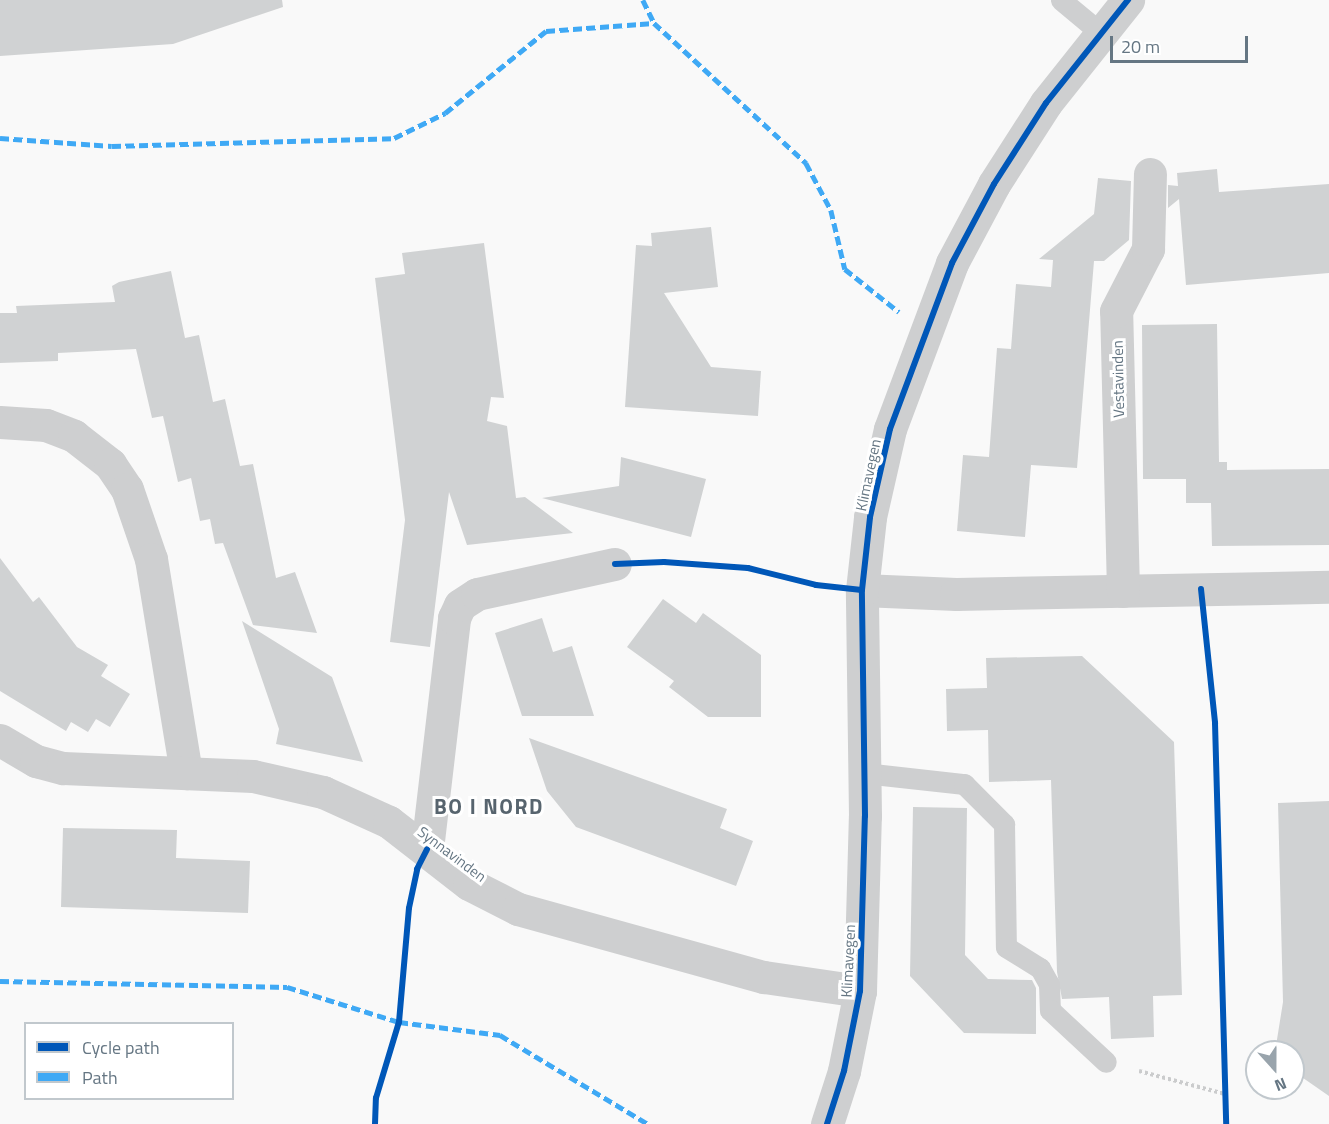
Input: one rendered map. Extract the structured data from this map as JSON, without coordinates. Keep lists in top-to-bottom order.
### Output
{
  "streets": {
    "street": ["Vestavinden", "Klimavegen", "Synnavinden"]
  },
  "crossings": [
    ["Klimavegen", "Synnavinden"]
  ],
  "districts": ["BO I NORD"],
  "legend": ["Cycle path", "Path"],
  "scale_bar": "20 m",
  "north": "bottom"
}
